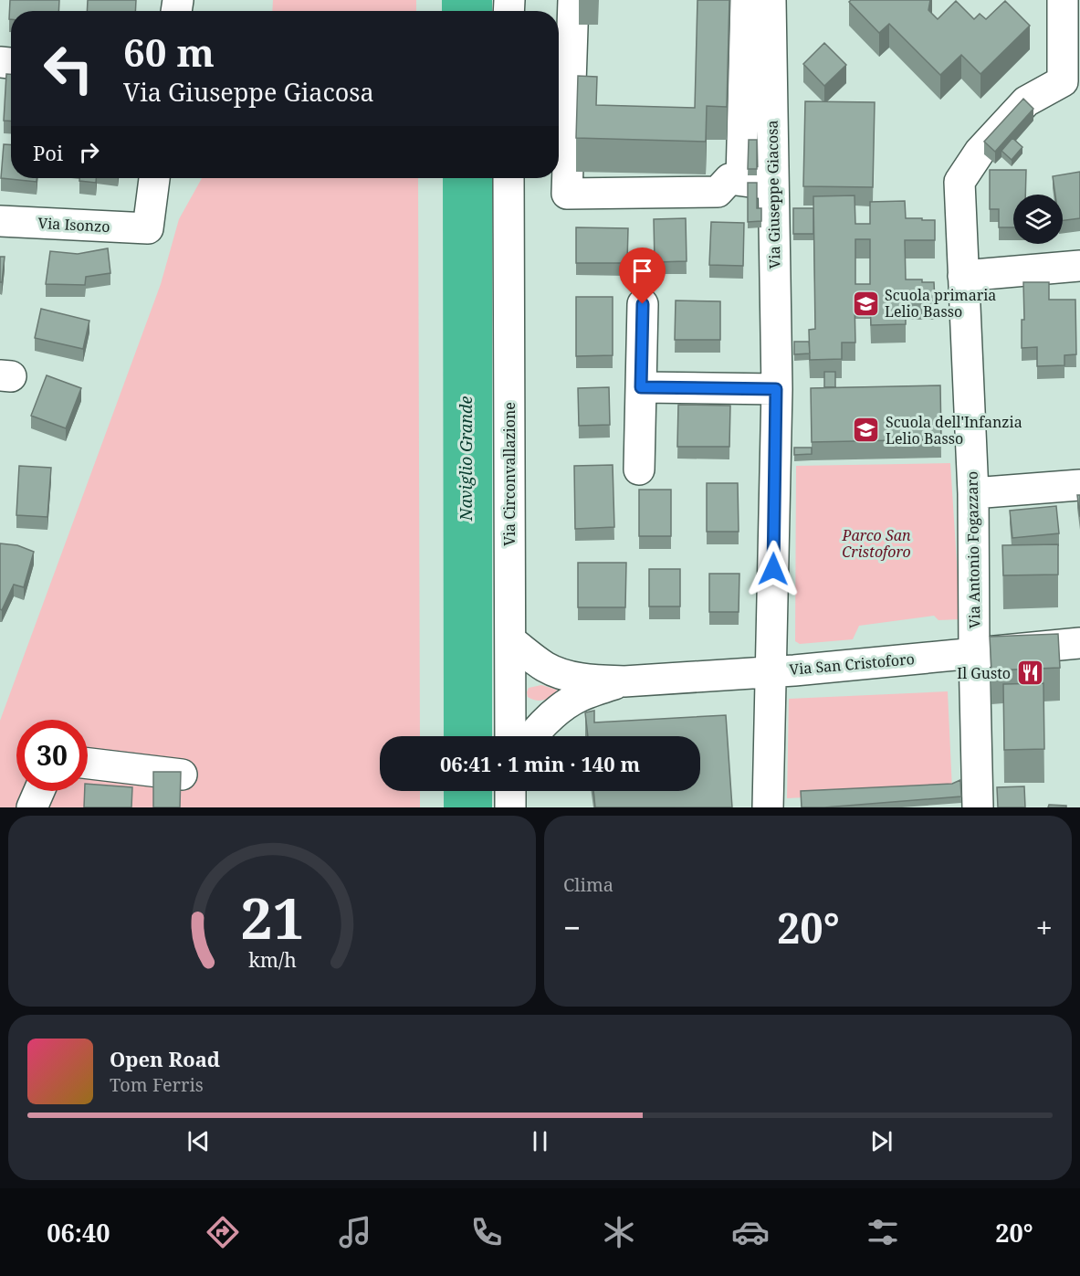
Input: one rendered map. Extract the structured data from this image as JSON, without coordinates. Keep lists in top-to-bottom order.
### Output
{
  "streets": {
    "street": [
      "Via Giuseppe Giacosa",
      "Via Isonzo",
      "Via Circonvallazione",
      "Via Antonio Fogazzaro",
      "Via San Cristoforo"
    ]
  },
  "crossings": [
    ["Via Giuseppe Giacosa", "Via San Cristoforo"],
    ["Via Antonio Fogazzaro", "Via San Cristoforo"]
  ],
  "water": ["Naviglio Grande"],
  "parks": ["Parco San Cristoforo"],
  "places": {
    "school or university": ["Scuola primaria Lelio Basso", "Scuola dell'Infanzia Lelio Basso"],
    "restaurant": ["Il Gusto"]
  },
  "page": {
    "turn": ["60 m", "Via Giuseppe Giacosa"],
    "then": "Poi",
    "limit": "30",
    "trip": "06:41 · 1 min · 140 m",
    "tile": "Clima",
    "heat": ["−", "20°", "+"],
    "song": ["Open Road", "Tom Ferris"],
    "tabs": ["06:40", "20°"],
    "gauge": ["21", "km/h"]
  }
}
